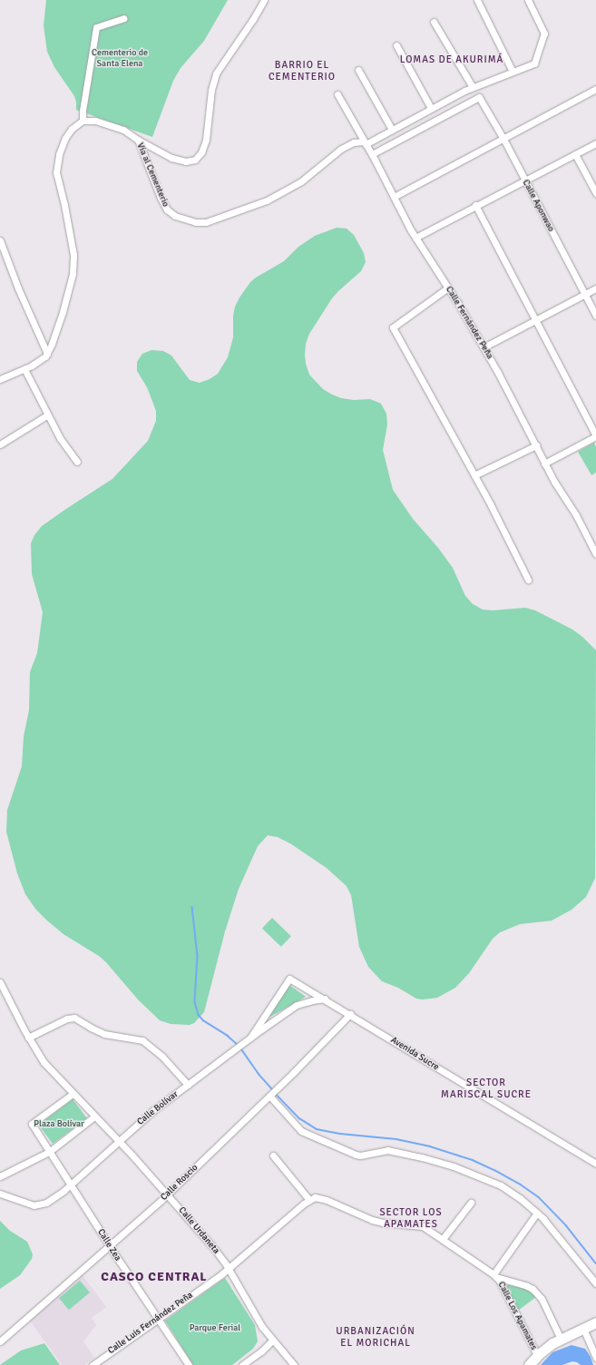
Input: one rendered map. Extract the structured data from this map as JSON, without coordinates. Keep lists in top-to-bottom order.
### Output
{
  "streets": {
    "street": [
      "Vía al Cementerio",
      "Calle Aponwao",
      "Calle Fernández Peña",
      "Avenida Sucre",
      "Calle Bolívar",
      "Calle Roscio",
      "Calle Urdaneta",
      "Calle Zea",
      "Calle Los Apamates",
      "Calle Luis Fernández Peña"
    ]
  },
  "crossings": [
    ["Vía al Cementerio", "Calle Fernández Peña"],
    ["Calle Aponwao", "Calle Fernández Peña"],
    ["Avenida Sucre", "Calle Bolívar"],
    ["Avenida Sucre", "Calle Roscio"],
    ["Calle Bolívar", "Calle Urdaneta"],
    ["Calle Bolívar", "Calle Zea"],
    ["Calle Roscio", "Calle Urdaneta"],
    ["Calle Roscio", "Calle Zea"],
    ["Calle Urdaneta", "Calle Zea"],
    ["Calle Urdaneta", "Calle Luis Fernández Peña"],
    ["Calle Zea", "Calle Luis Fernández Peña"],
    ["Calle Los Apamates", "Calle Luis Fernández Peña"]
  ],
  "districts": [
    "LOMAS DE AKURIMÁ",
    "BARRIO EL CEMENTERIO",
    "SECTOR MARISCAL SUCRE",
    "SECTOR LOS APAMATES",
    "CASCO CENTRAL",
    "URBANIZACIÓN EL MORICHAL"
  ],
  "parks": ["Cementerio de Santa Elena", "Plaza Bolívar", "Parque Ferial"]
}
